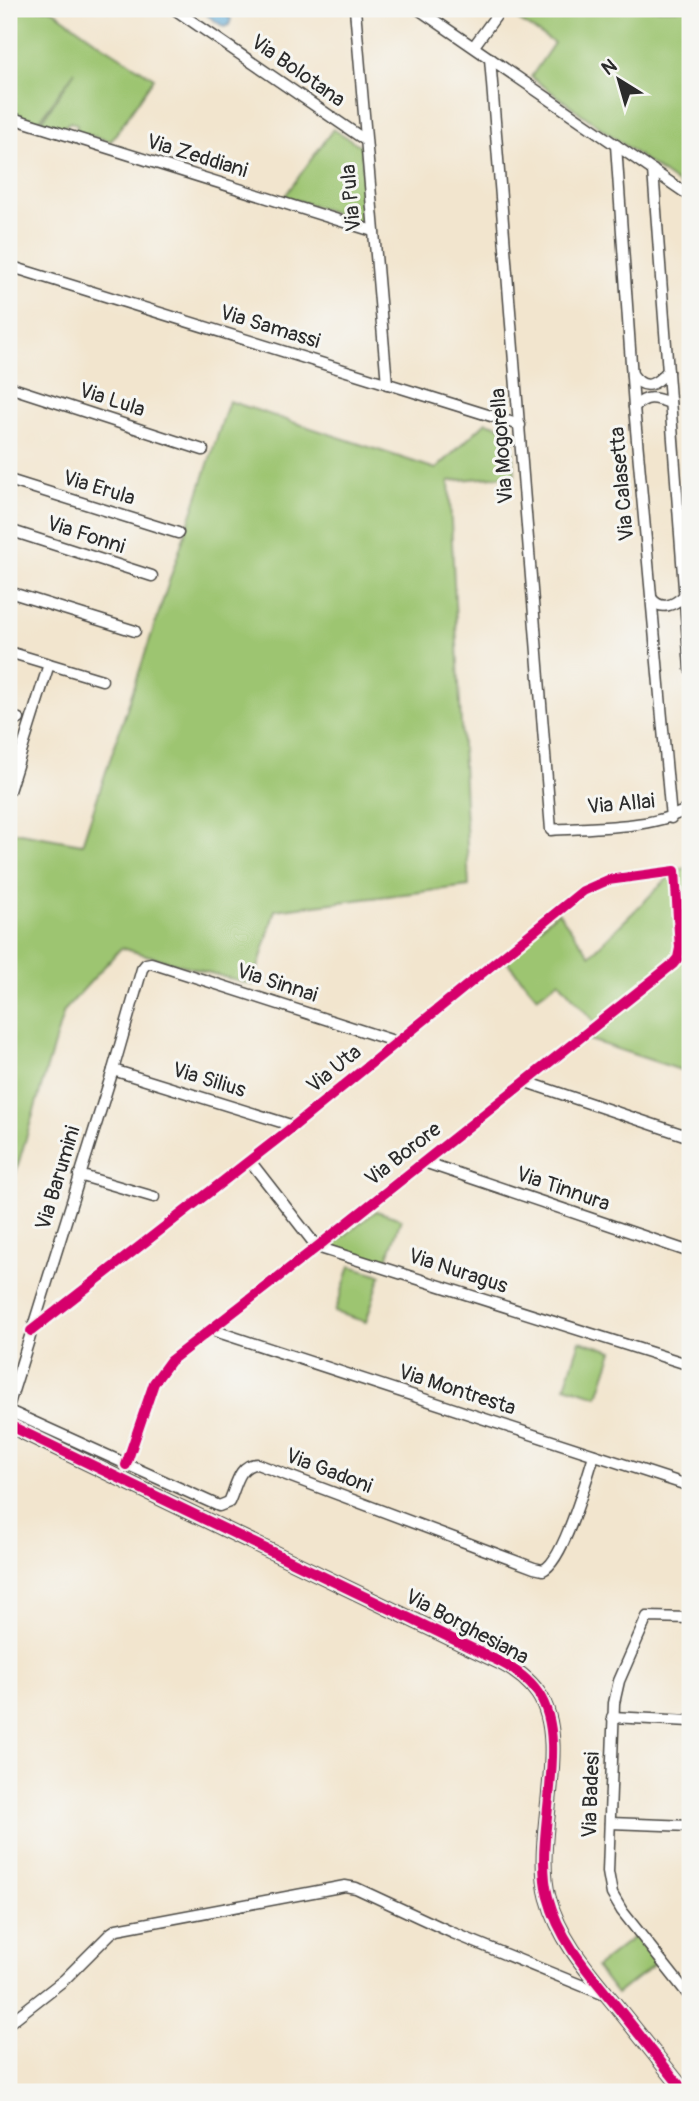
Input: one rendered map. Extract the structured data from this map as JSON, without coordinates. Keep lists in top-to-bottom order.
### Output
{
  "streets": {
    "street": [
      "Via Bolotana",
      "Via Zeddiani",
      "Via Pula",
      "Via Samassi",
      "Via Lula",
      "Via Mogorella",
      "Via Calasetta",
      "Via Erula",
      "Via Fonni",
      "Via Allai",
      "Via Sinnai",
      "Via Uta",
      "Via Silius",
      "Via Borore",
      "Via Barumini",
      "Via Tinnura",
      "Via Nuragus",
      "Via Montresta",
      "Via Gadoni",
      "Via Borghesiana",
      "Via Badesi"
    ]
  },
  "crossings": [
    ["Via Bolotana", "Via Pula"],
    ["Via Zeddiani", "Via Pula"],
    ["Via Pula", "Via Samassi"],
    ["Via Samassi", "Via Mogorella"],
    ["Via Mogorella", "Via Allai"],
    ["Via Calasetta", "Via Allai"],
    ["Via Sinnai", "Via Uta"],
    ["Via Sinnai", "Via Barumini"],
    ["Via Uta", "Via Silius"],
    ["Via Uta", "Via Borore"],
    ["Via Uta", "Via Barumini"],
    ["Via Silius", "Via Barumini"],
    ["Via Borore", "Via Tinnura"],
    ["Via Borore", "Via Nuragus"],
    ["Via Borore", "Via Montresta"],
    ["Via Borore", "Via Gadoni"],
    ["Via Montresta", "Via Gadoni"]
  ],
  "north": "top left"
}
